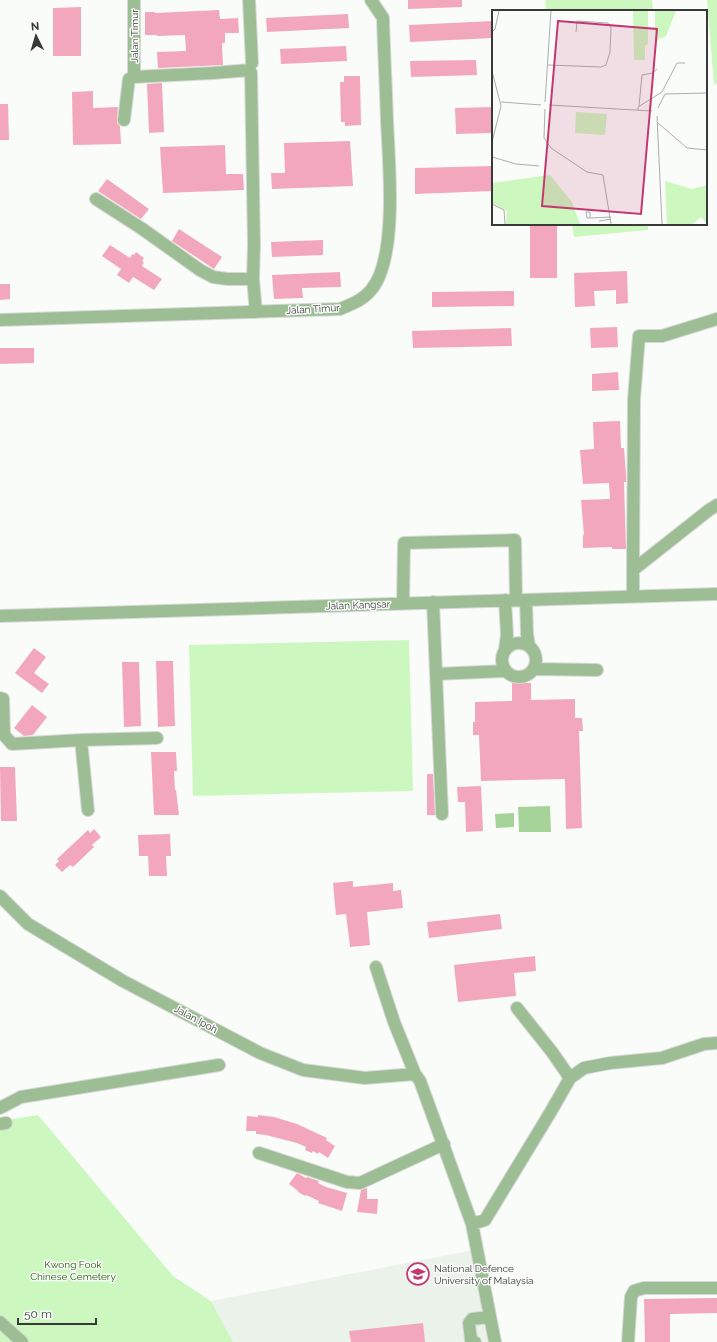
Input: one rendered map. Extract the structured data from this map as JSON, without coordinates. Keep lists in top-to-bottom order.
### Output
{
  "streets": {
    "street": ["Jalan Timur", "Jalan Kangsar", "Jalan Ipoh"]
  },
  "parks": ["Kwong Fook Chinese Cemetery"],
  "places": {
    "school or university": ["National Defence University of Malaysia"]
  },
  "scale_bar": "50 m",
  "north": "top"
}
